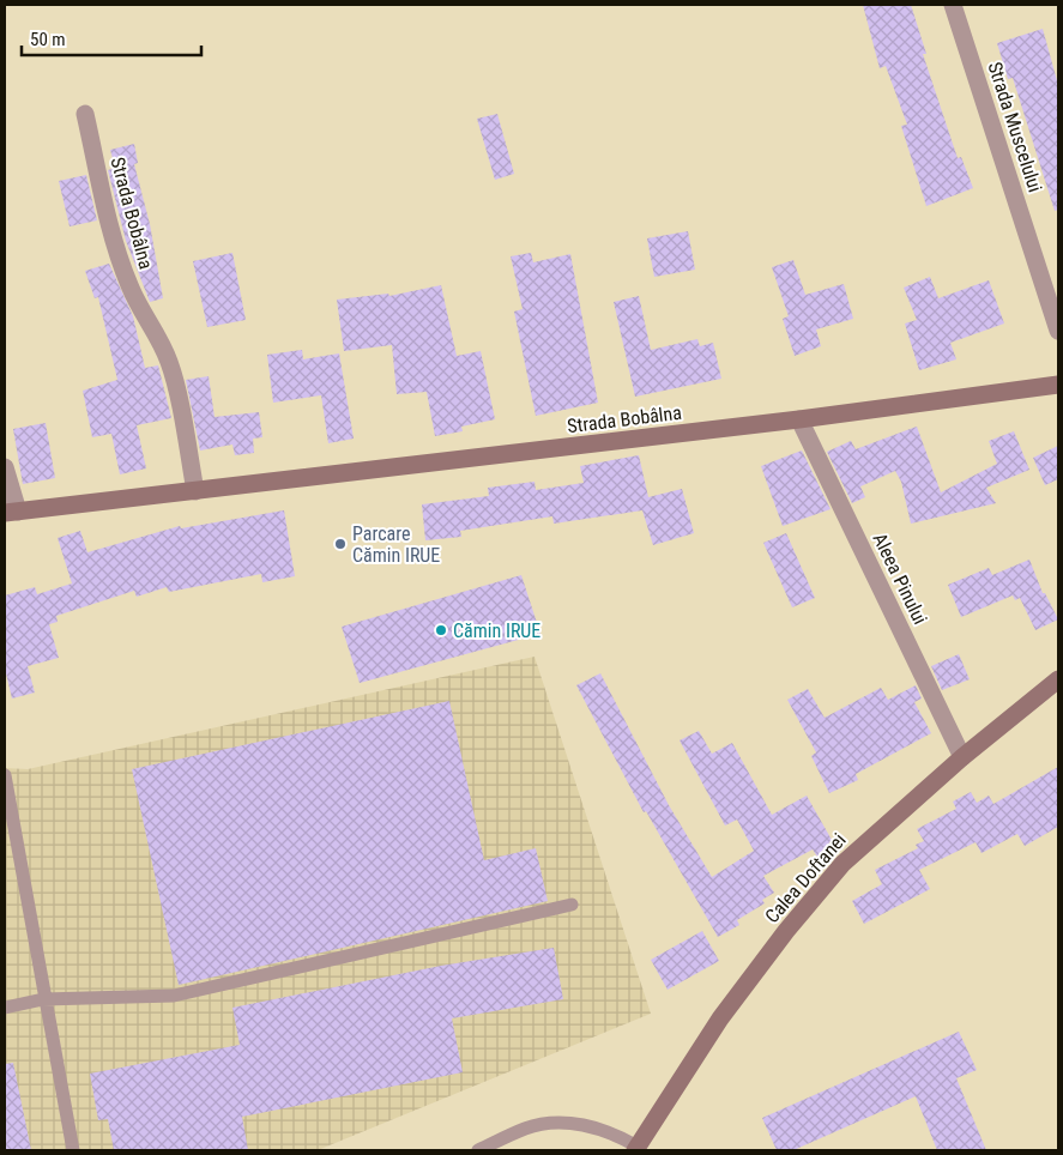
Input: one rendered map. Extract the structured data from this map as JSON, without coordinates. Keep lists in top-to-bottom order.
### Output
{
  "streets": {
    "main road": ["Strada Bobâlna", "Calea Doftanei"],
    "street": ["Strada Muscelului", "Aleea Pinului"]
  },
  "crossings": [
    ["Strada Bobâlna", "Aleea Pinului"],
    ["Aleea Pinului", "Calea Doftanei"]
  ],
  "places": ["Parcare Cămin IRUE", "Cămin IRUE"],
  "scale_bar": "50 m"
}
